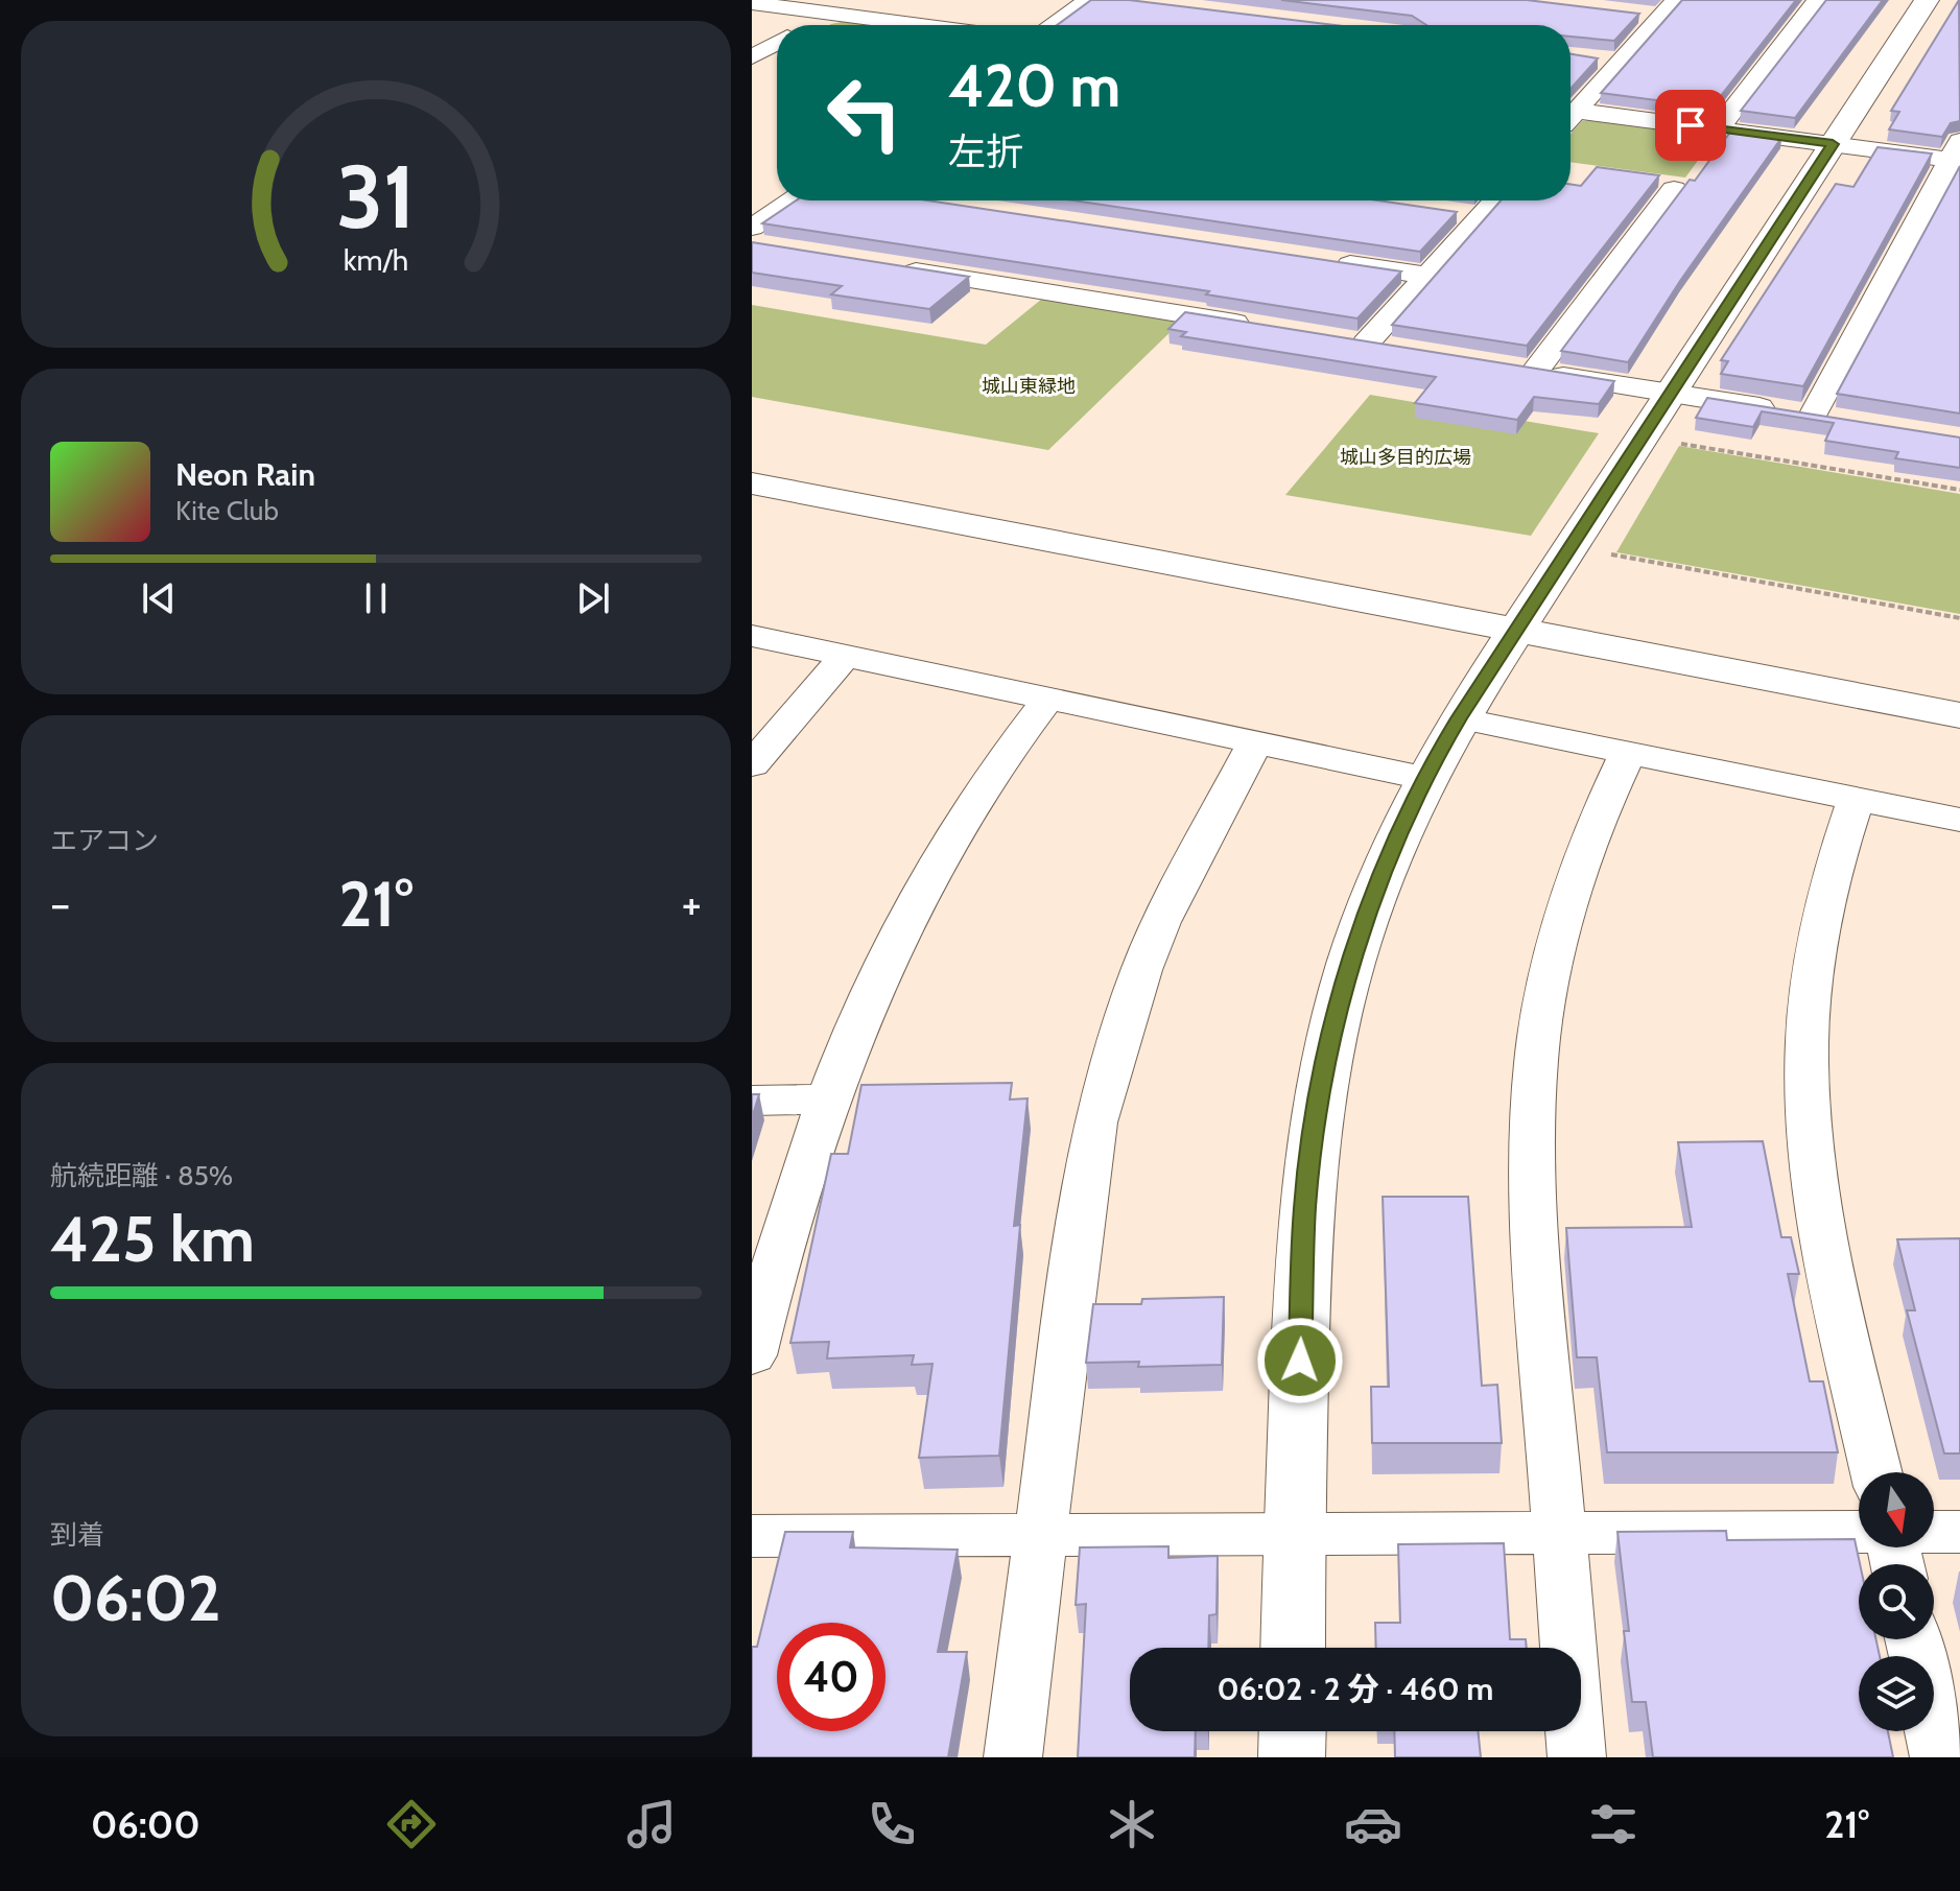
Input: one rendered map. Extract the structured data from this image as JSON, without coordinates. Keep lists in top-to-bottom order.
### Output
{
  "parks": ["城山東緑地", "城山多目的広場"],
  "north": "bottom",
  "page": {
    "turn": ["420 m", "左折"],
    "song": ["Neon Rain", "Kite Club"],
    "tile": [
      "エアコン",
      ["航続距離 · 85%", "425 km"],
      ["到着", "06:02"]
    ],
    "heat": ["−", "21°", "+"],
    "limit": "40",
    "trip": "06:02 · 2 分 · 460 m",
    "tabs": ["06:00", "21°"],
    "gauge": ["31", "km/h"]
  }
}
